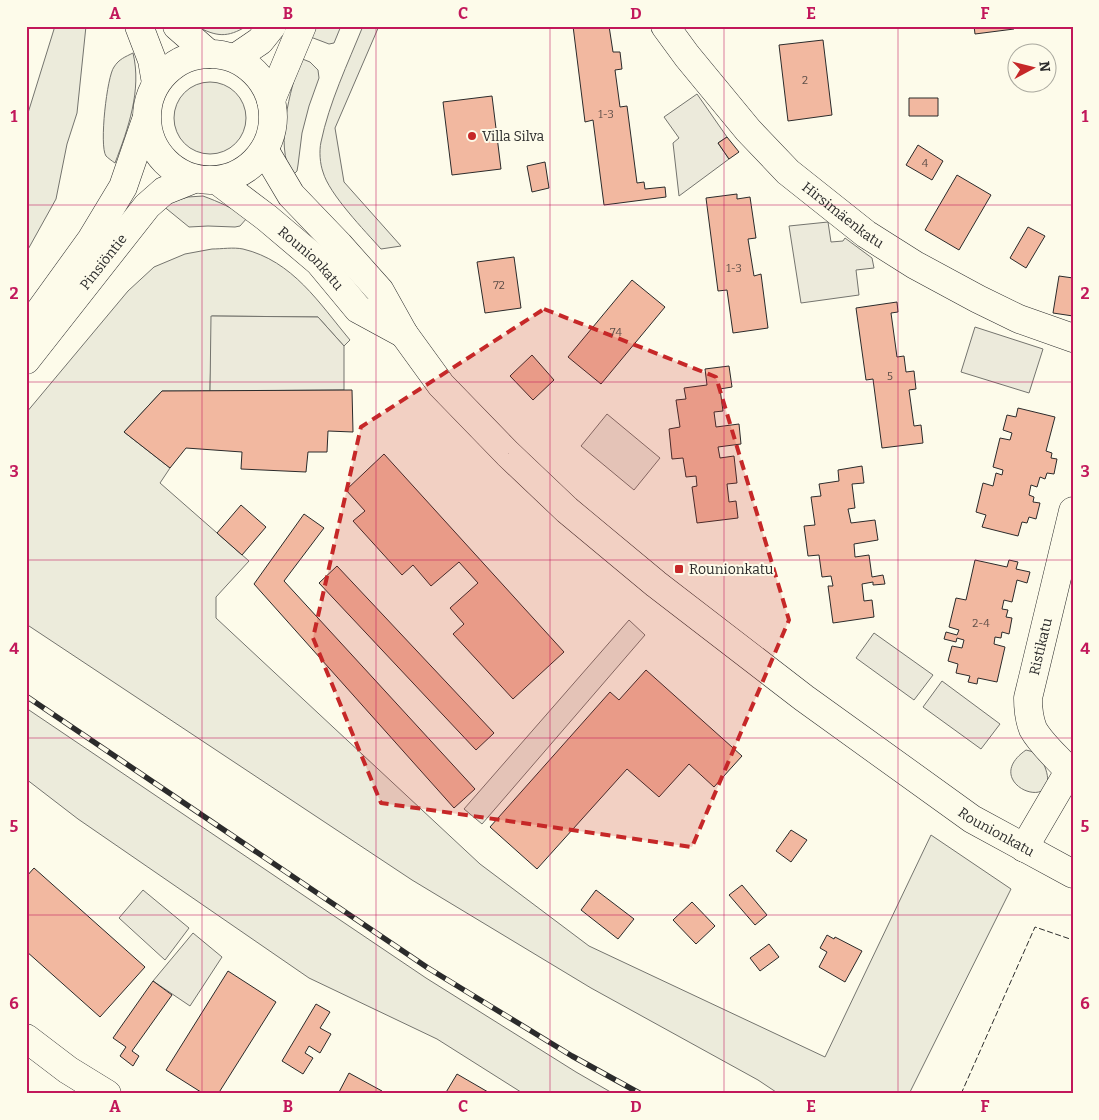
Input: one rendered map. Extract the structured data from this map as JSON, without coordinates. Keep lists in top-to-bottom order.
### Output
{
  "streets": {
    "main road": [
      "Hirsimäenkatu",
      "Rounionkatu",
      "Pinsiöntie",
      "Ristikatu"
    ]
  },
  "crossings": [
    ["Rounionkatu", "Pinsiöntie"]
  ],
  "places": {
    "other": ["Villa Silva"],
    "transit": ["Rounionkatu"]
  },
  "house_numbers": [
    "2",
    "1-3",
    "4",
    "1-3",
    "72",
    "74",
    "5",
    "2-4"
  ],
  "north": "right",
  "grid": {
    "columns": [
      "A",
      "B",
      "C",
      "D",
      "E",
      "F"
    ],
    "rows": [
      "1",
      "2",
      "3",
      "4",
      "5",
      "6"
    ]
  }
}
